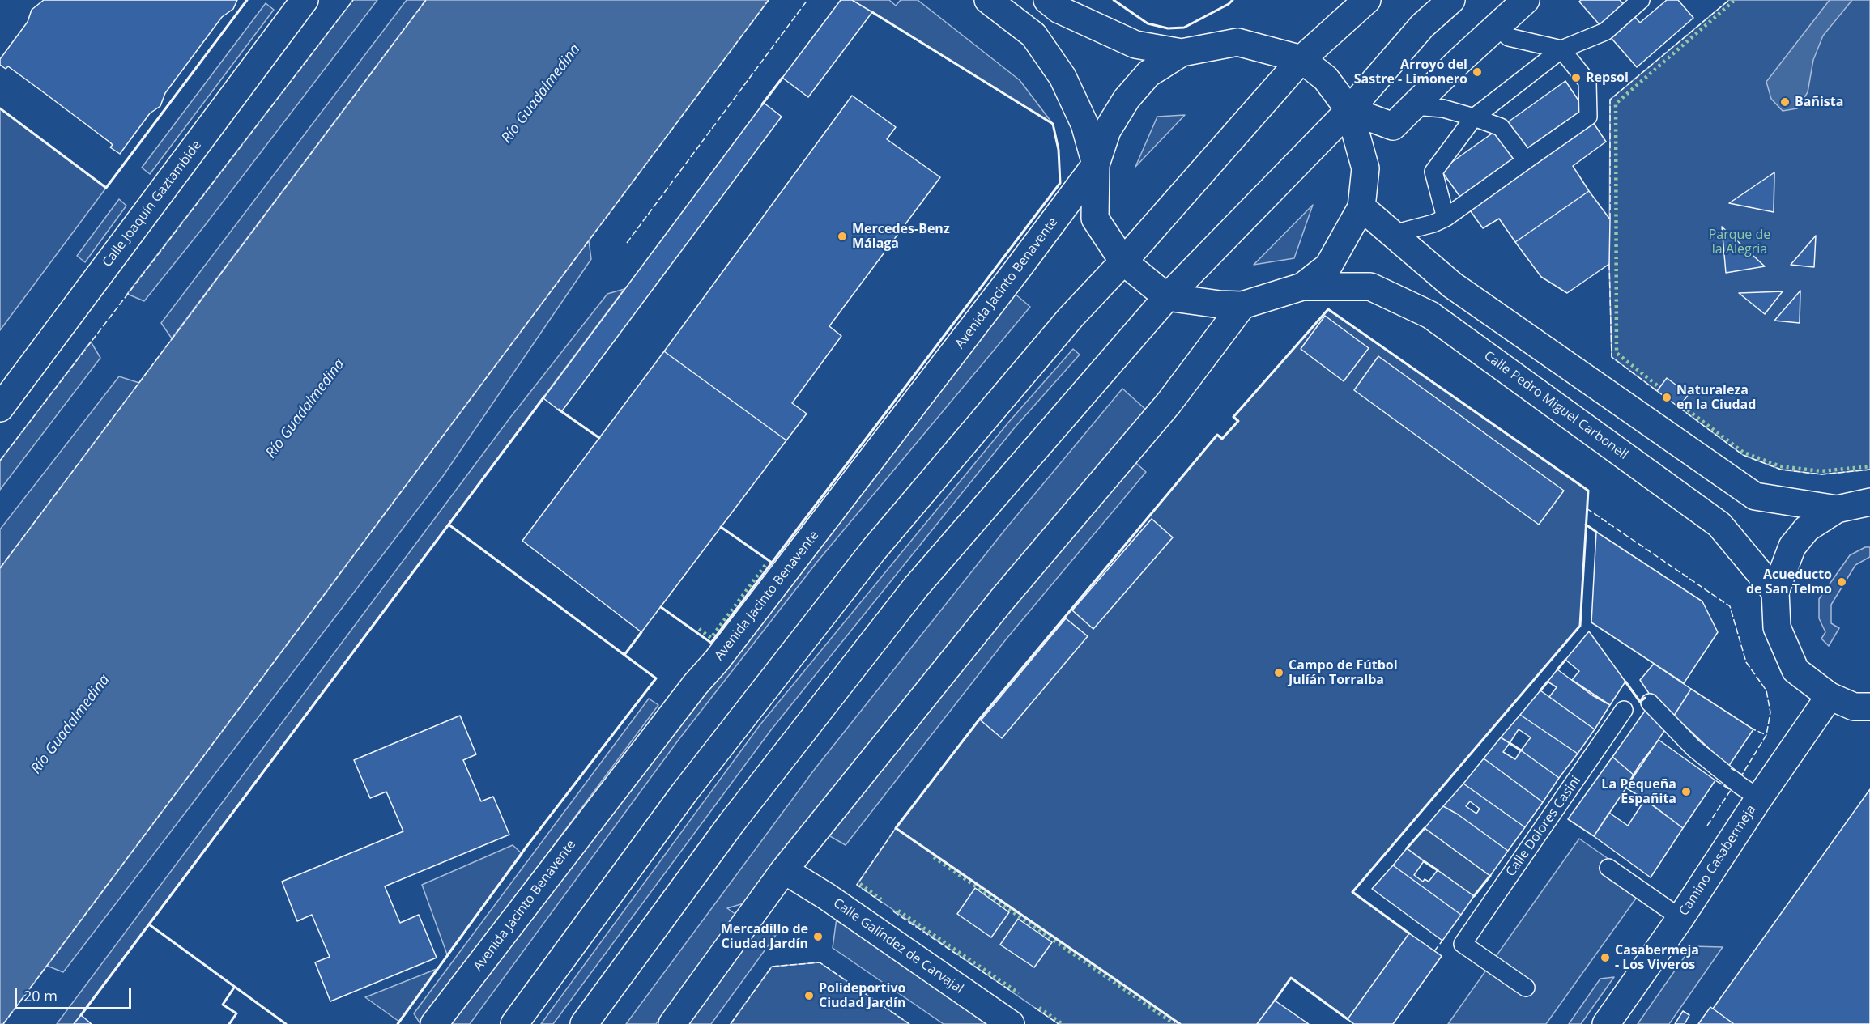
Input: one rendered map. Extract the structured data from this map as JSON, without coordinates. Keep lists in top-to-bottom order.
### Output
{
  "streets": {
    "main road": [
      "Calle Joaquín Gaztambide",
      "Avenida Jacinto Benavente",
      "Calle Pedro Miguel Carbonell",
      "Camino Casabermeja",
      "Calle Galíndez de Carvajal"
    ],
    "lane": ["Calle Dolores Casini"]
  },
  "crossings": [
    ["Avenida Jacinto Benavente", "Calle Pedro Miguel Carbonell"]
  ],
  "water": ["Río Guadalmedina"],
  "parks": ["Parque de la Alegría"],
  "places": [
    "Arroyo del Sastre - Limonero",
    "Repsol",
    "Bañista",
    "Mercedes-Benz Málaga",
    "Naturaleza en la Ciudad",
    "Acueducto de San Telmo",
    "Campo de Fútbol Julíán Torralba",
    "La Pequeña Españita",
    "Mercadillo de Ciudad Jardín",
    "Casabermeja - Los Viveros",
    "Polideportivo Ciudad Jardín"
  ],
  "scale_bar": "20 m"
}
